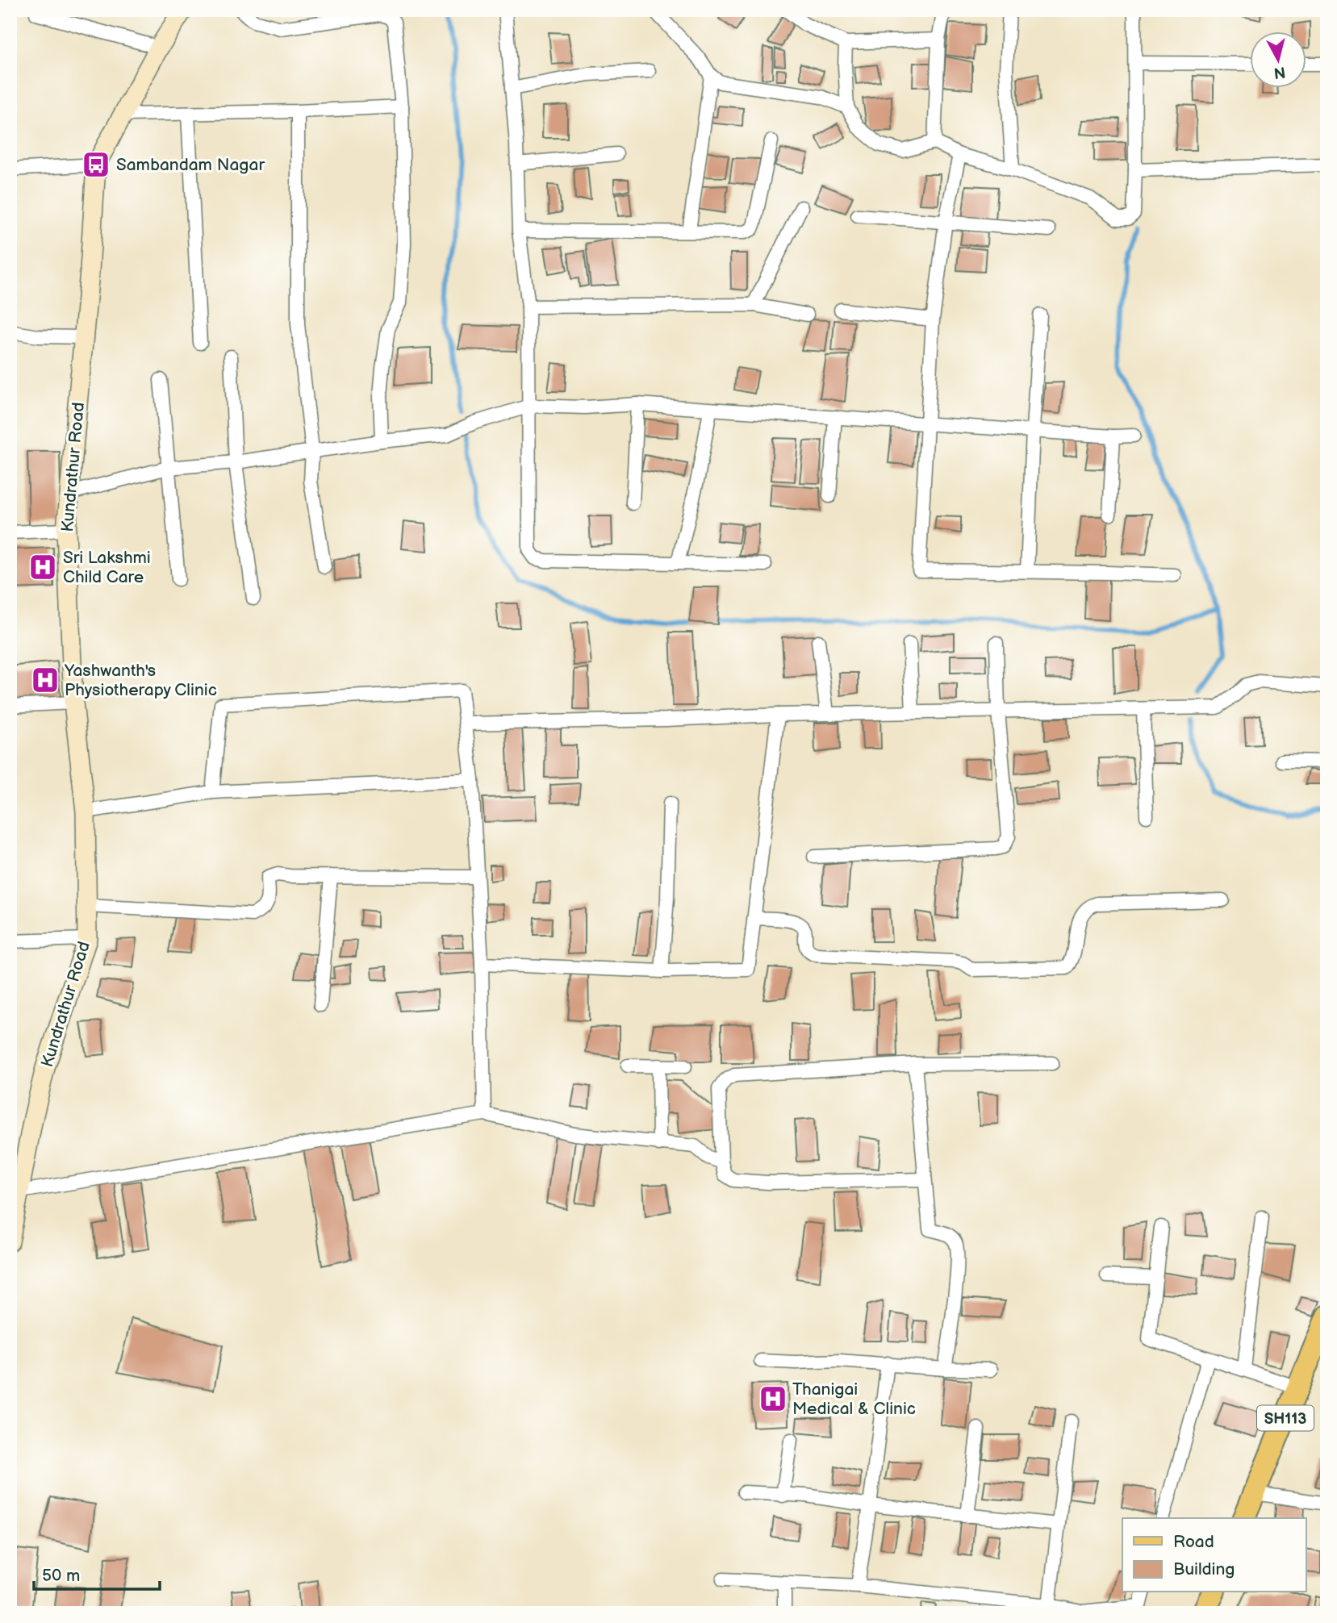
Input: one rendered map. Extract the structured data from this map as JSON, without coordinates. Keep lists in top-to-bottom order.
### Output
{
  "streets": {
    "main road": ["SH113"],
    "street": ["Kundrathur Road"]
  },
  "places": {
    "bus stop": ["Sambandam Nagar"],
    "hospital": ["Sri Lakshmi Child Care", "Yashwanth's Physiotherapy Clinic", "Thanigai Medical & Clinic"]
  },
  "legend": ["Road", "Building"],
  "scale_bar": "50 m",
  "north": "bottom"
}
